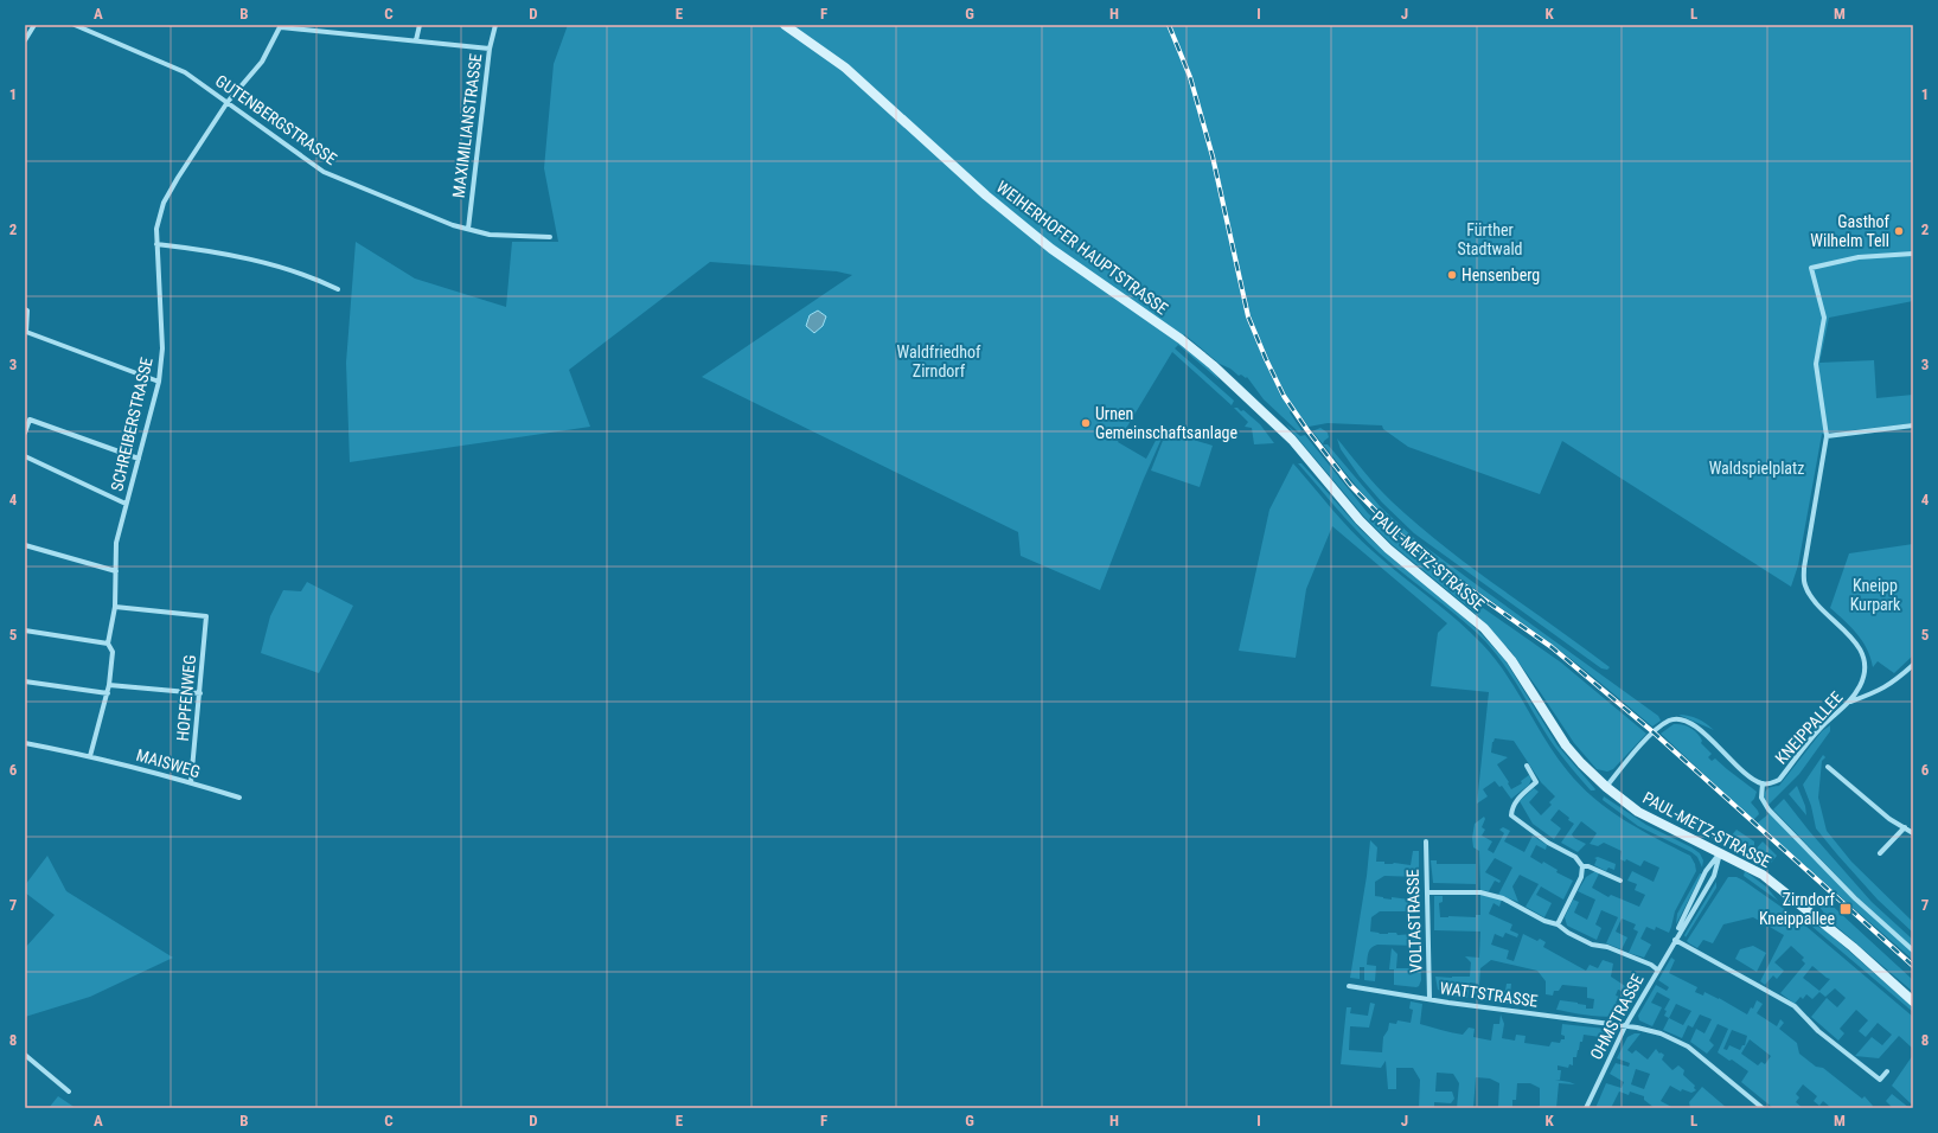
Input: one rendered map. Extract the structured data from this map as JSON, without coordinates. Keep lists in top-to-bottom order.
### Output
{
  "streets": {
    "street": [
      "GUTENBERGSTRASSE",
      "MAXIMILIANSTRASSE",
      "WEIHERHOFER HAUPTSTRASSE",
      "SCHREIBERSTRASSE",
      "PAUL-METZ-STRASSE",
      "HOPFENWEG",
      "KNEIPPALLEE",
      "MAISWEG",
      "VOLTASTRASSE",
      "WATTSTRASSE",
      "OHMSTRASSE"
    ]
  },
  "crossings": [
    ["GUTENBERGSTRASSE", "MAXIMILIANSTRASSE"],
    ["GUTENBERGSTRASSE", "SCHREIBERSTRASSE"],
    ["WEIHERHOFER HAUPTSTRASSE", "PAUL-METZ-STRASSE"],
    ["SCHREIBERSTRASSE", "HOPFENWEG"],
    ["SCHREIBERSTRASSE", "MAISWEG"],
    ["PAUL-METZ-STRASSE", "OHMSTRASSE"],
    ["HOPFENWEG", "MAISWEG"],
    ["VOLTASTRASSE", "WATTSTRASSE"],
    ["WATTSTRASSE", "OHMSTRASSE"]
  ],
  "parks": [
    "Fürther Stadtwald",
    "Waldfriedhof Zirndorf",
    "Waldspielplatz",
    "Kneipp Kurpark"
  ],
  "places": {
    "other": ["Gasthof Wilhelm Tell", "Hensenberg", "Urnen Gemeinschaftsanlage"],
    "transit": ["Zirndorf Kneippallee"]
  },
  "grid": {
    "columns": [
      "A",
      "B",
      "C",
      "D",
      "E",
      "F",
      "G",
      "H",
      "I",
      "J",
      "K",
      "L",
      "M"
    ],
    "rows": [
      "1",
      "2",
      "3",
      "4",
      "5",
      "6",
      "7",
      "8"
    ]
  }
}
